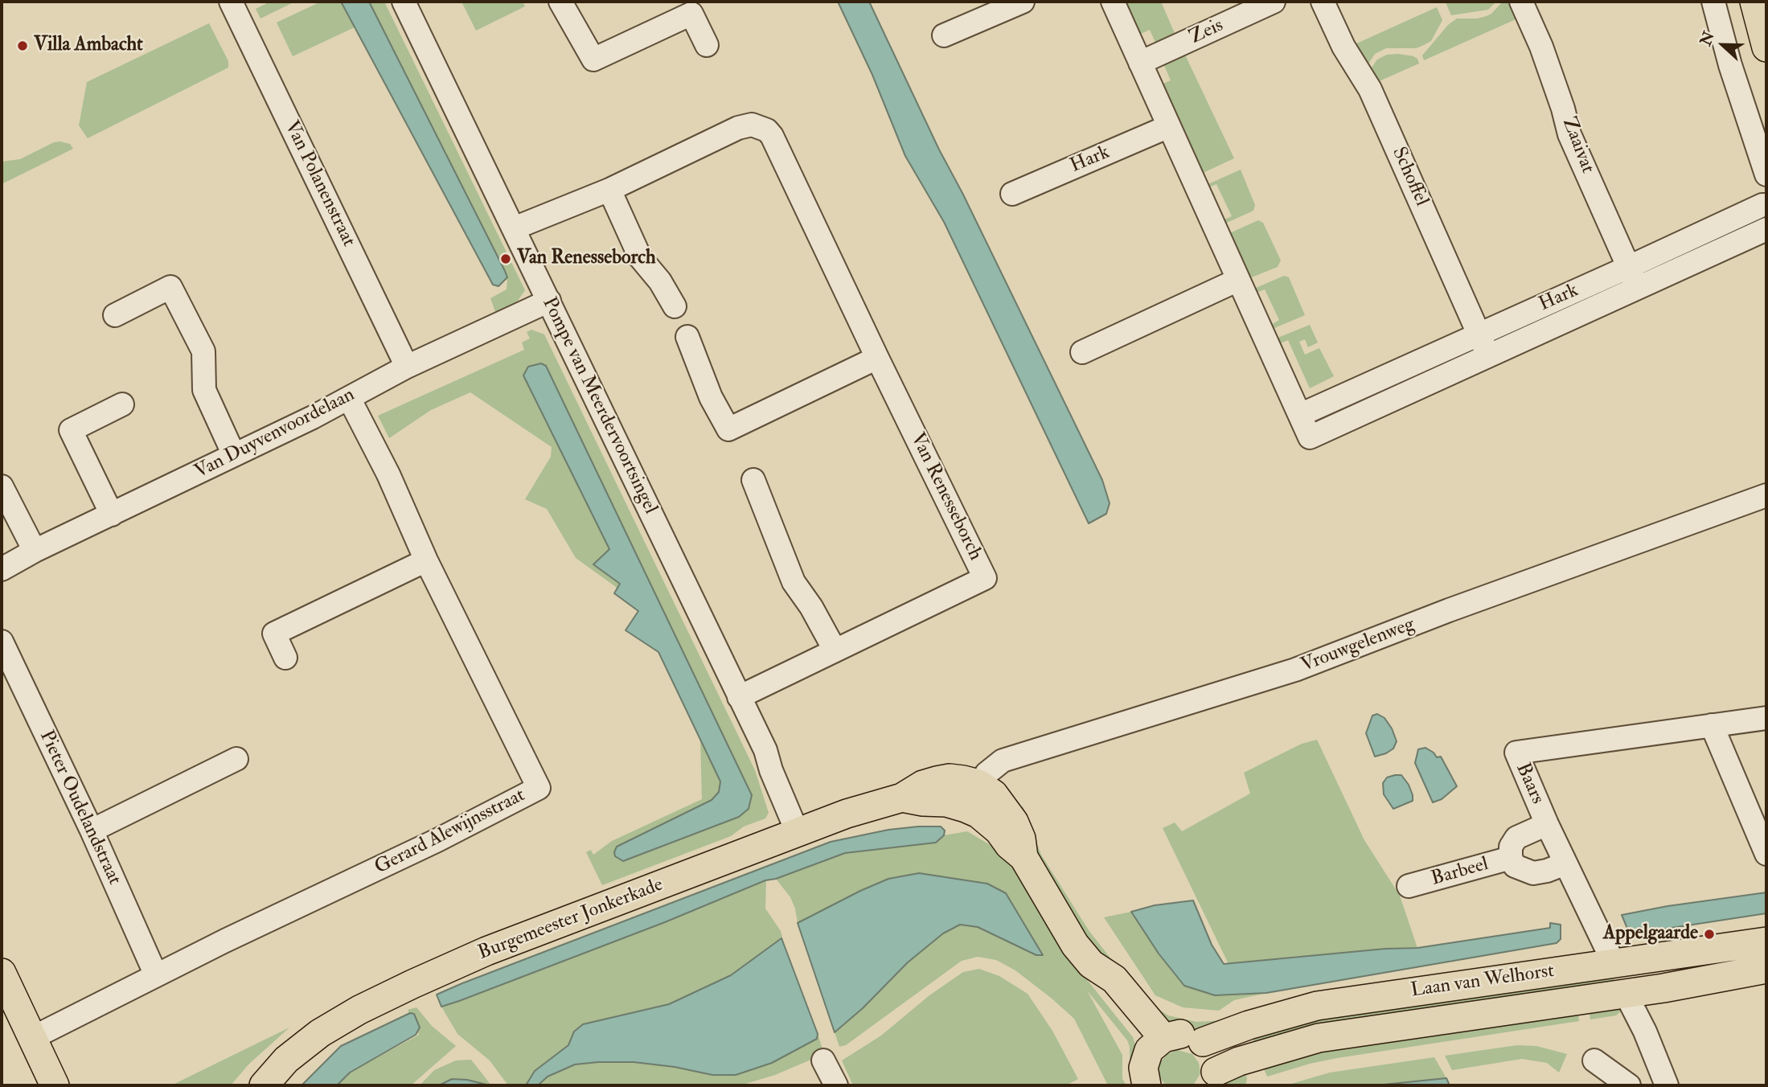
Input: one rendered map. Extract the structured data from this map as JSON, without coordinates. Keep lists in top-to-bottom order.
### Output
{
  "streets": {
    "main road": ["Burgemeester Jonkerkade", "Laan van Welhorst"],
    "street": [
      "Zeis",
      "Zaaivat",
      "Hark",
      "Schoffel",
      "Van Polanenstraat",
      "Pompe van Meerdervoortsingel",
      "Van Duyvenvoordelaan",
      "Van Renesseborch",
      "Vrouwgelenweg",
      "Baars",
      "Pieter Oudelandstraat",
      "Gerard Alewijnsstraat",
      "Barbeel"
    ]
  },
  "crossings": [
    ["Zeis", "Hark"],
    ["Zaaivat", "Hark"],
    ["Hark", "Schoffel"],
    ["Van Polanenstraat", "Van Duyvenvoordelaan"],
    ["Pompe van Meerdervoortsingel", "Van Duyvenvoordelaan"],
    ["Pompe van Meerdervoortsingel", "Van Renesseborch"],
    ["Pompe van Meerdervoortsingel", "Burgemeester Jonkerkade"],
    ["Van Duyvenvoordelaan", "Gerard Alewijnsstraat"],
    ["Vrouwgelenweg", "Burgemeester Jonkerkade"],
    ["Baars", "Barbeel"],
    ["Baars", "Laan van Welhorst"],
    ["Pieter Oudelandstraat", "Gerard Alewijnsstraat"]
  ],
  "places": ["Villa Ambacht", "Van Renesseborch", "Appelgaarde"],
  "north": "left"
}
